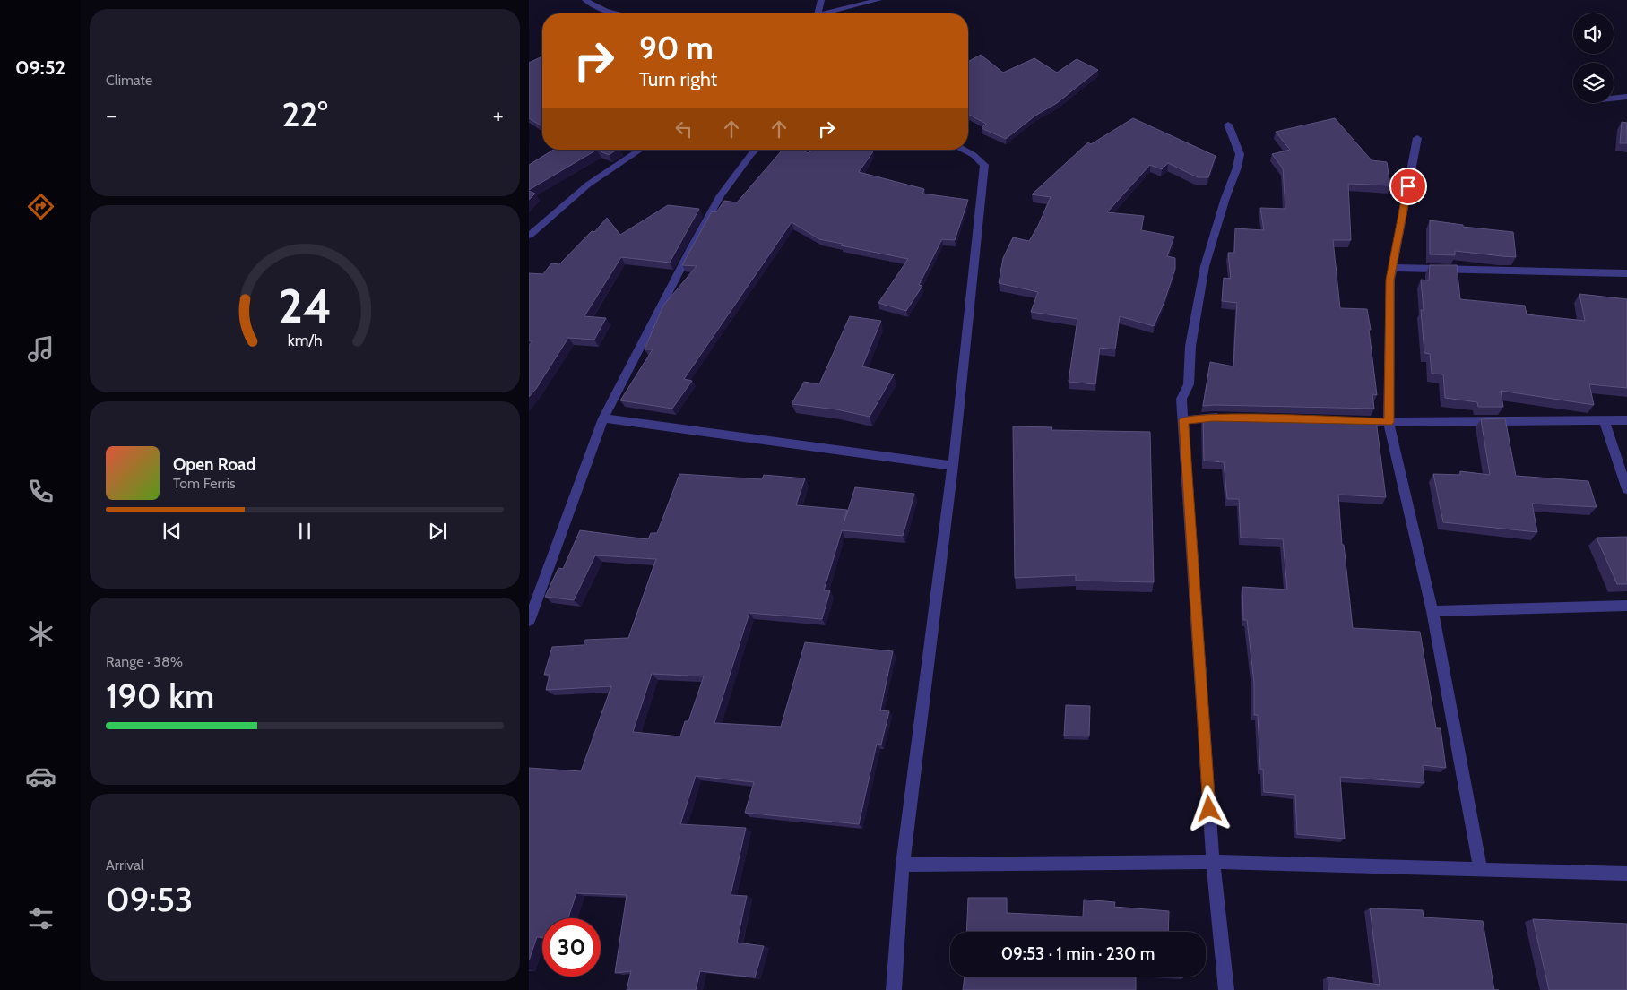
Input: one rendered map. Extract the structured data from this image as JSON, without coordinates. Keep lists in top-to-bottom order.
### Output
{
  "page": {
    "tabs": "09:52",
    "tile": [
      "Climate",
      ["Range · 38%", "190 km"],
      ["Arrival", "09:53"]
    ],
    "turn": ["90 m", "Turn right"],
    "heat": ["−", "22°", "+"],
    "song": ["Open Road", "Tom Ferris"],
    "limit": "30",
    "trip": "09:53 · 1 min · 230 m",
    "gauge": ["24", "km/h"]
  }
}
